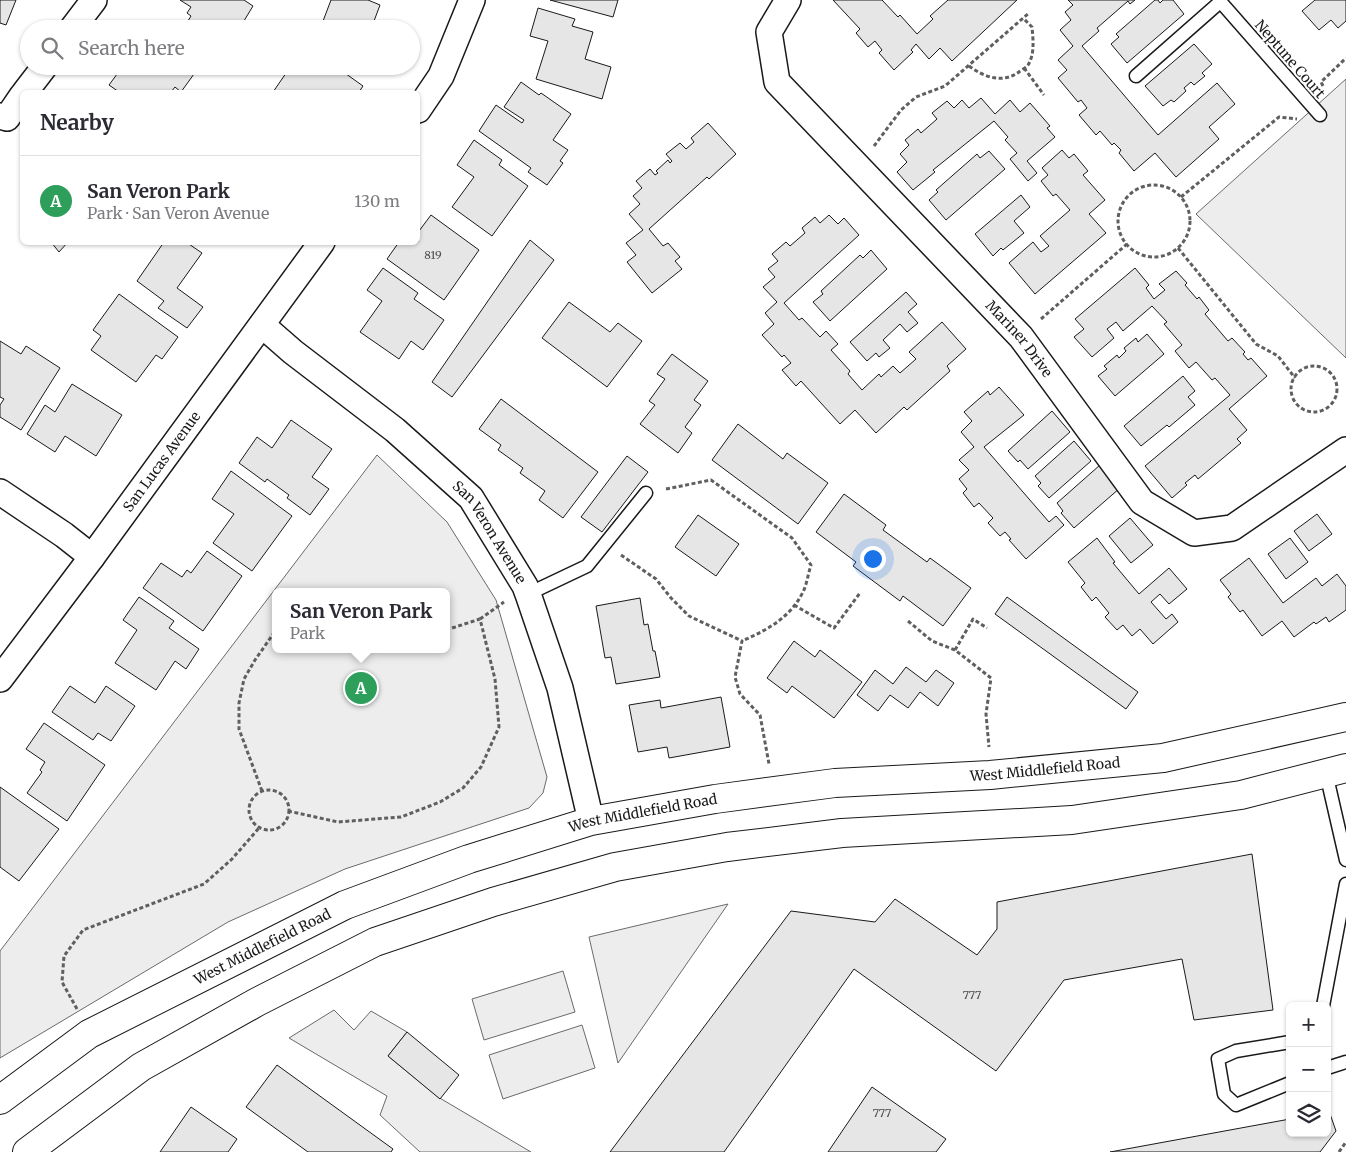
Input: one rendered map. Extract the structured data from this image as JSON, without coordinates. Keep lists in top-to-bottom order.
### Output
{
  "streets": {
    "main road": ["West Middlefield Road"],
    "street": ["Mariner Drive", "San Lucas Avenue", "San Veron Avenue"],
    "lane": ["Neptune Court"]
  },
  "crossings": [
    ["San Lucas Avenue", "San Veron Avenue"],
    ["San Veron Avenue", "West Middlefield Road"]
  ],
  "house_numbers": ["819", "777", "777"],
  "page": {
    "search": "Search here",
    "heading": "Nearby",
    "list": [
      {
        "mark": "A",
        "name": "San Veron Park",
        "note": "Park · San Veron Avenue",
        "value": "130 m"
      }
    ],
    "popup": ["San Veron Park", "Park"],
    "pins": "A",
    "map_buttons": ["+", "−"]
  }
}
